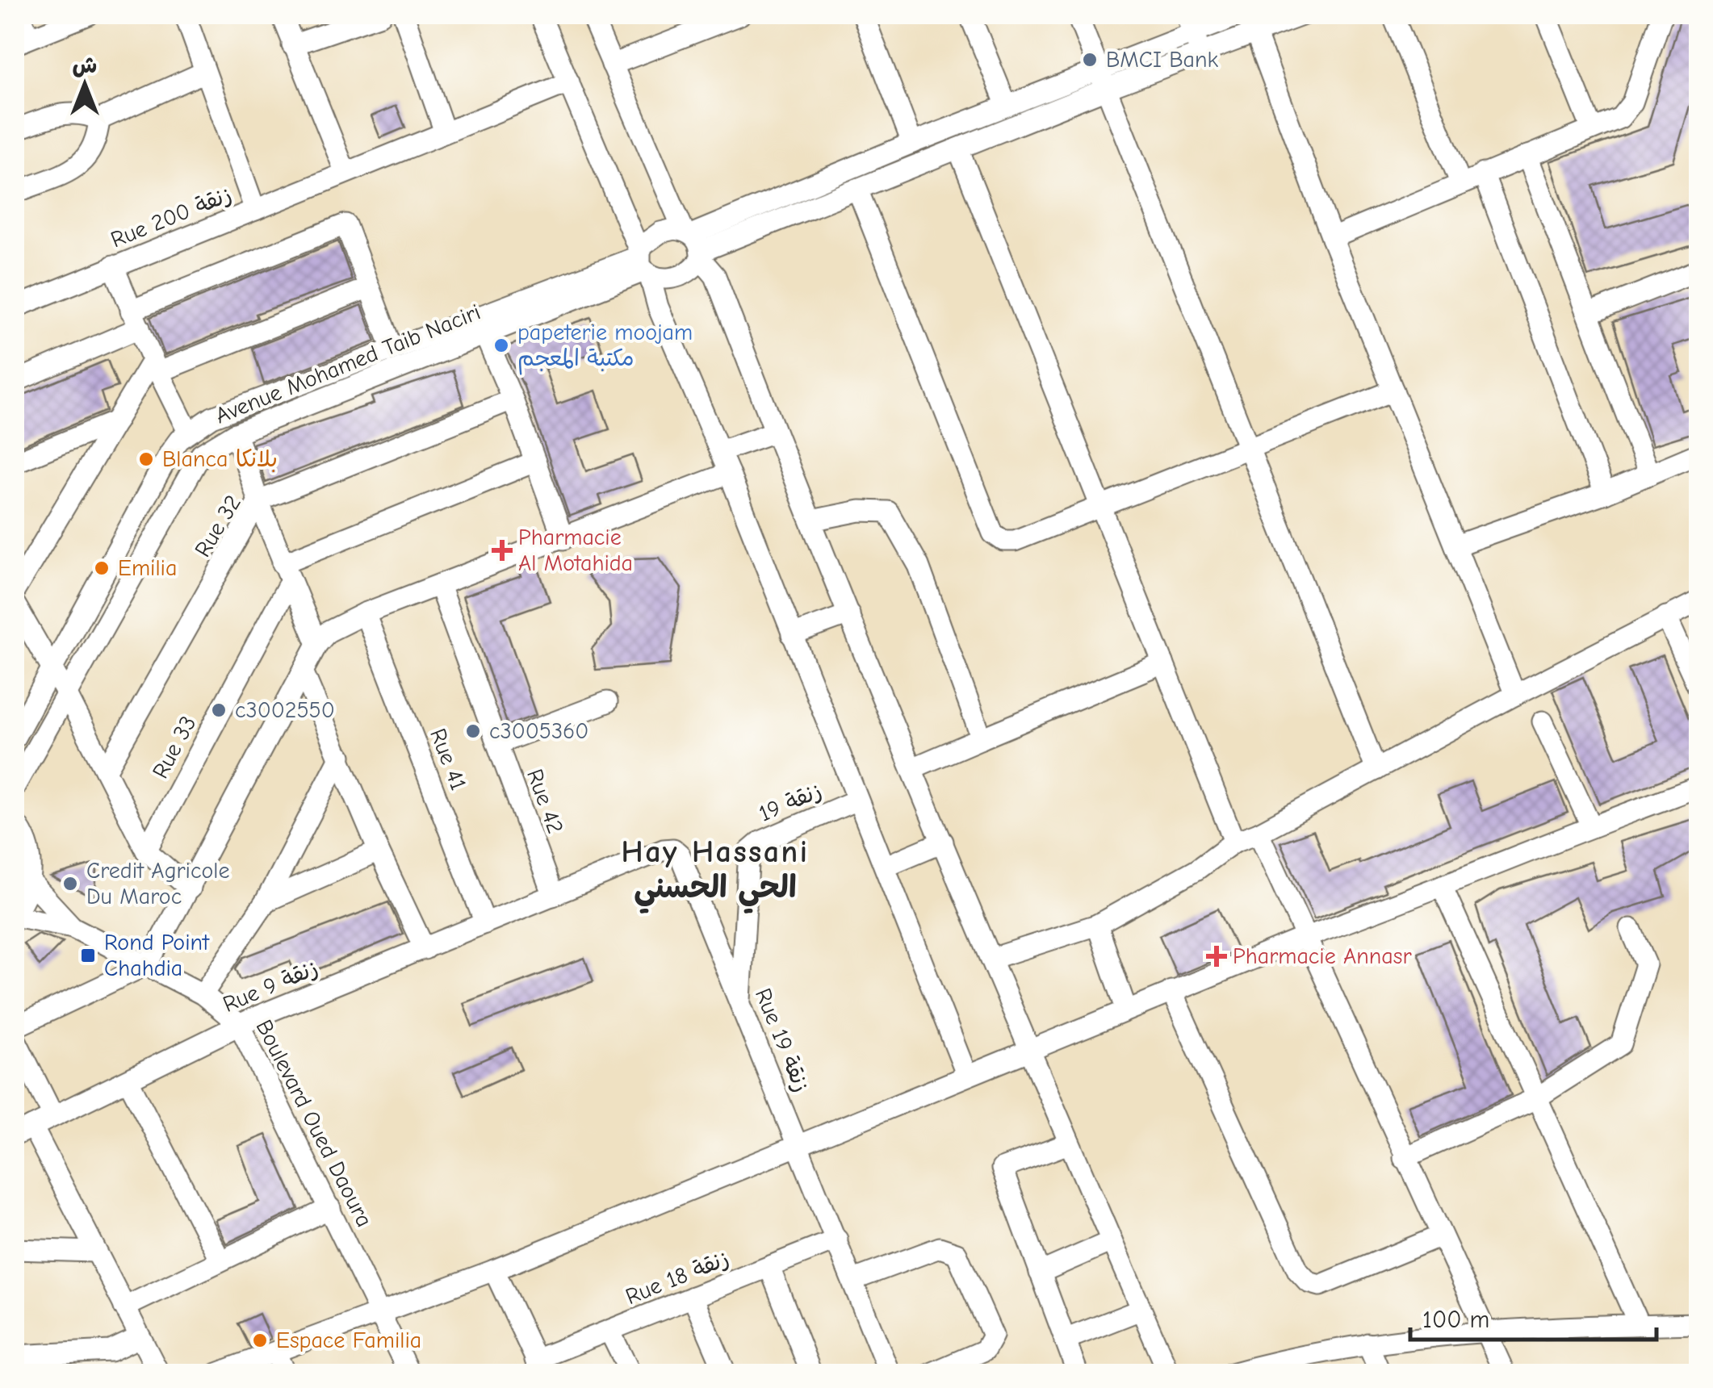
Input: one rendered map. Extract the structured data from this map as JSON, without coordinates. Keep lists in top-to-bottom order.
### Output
{
  "streets": {
    "street": [
      "Rue 200 زنقة",
      "Avenue Mohamed Taib Naciri",
      "Rue 32",
      "Rue 33",
      "Rue 41",
      "Rue 42",
      "19 زنقة",
      "Rue 9 زنقة",
      "Rue 19 زنقة",
      "Boulevard Oued Daoura",
      "Rue 18 زنقة"
    ]
  },
  "crossings": [
    ["Rue 41", "Rue 9 زنقة"],
    ["Rue 42", "Rue 9 زنقة"],
    ["Rue 42", "Rue 19 زنقة"],
    ["19 زنقة", "Rue 19 زنقة"],
    ["Rue 9 زنقة", "Rue 19 زنقة"],
    ["Rue 9 زنقة", "Boulevard Oued Daoura"],
    ["Rue 19 زنقة", "Rue 18 زنقة"]
  ],
  "districts": ["Hay Hassani الحي الحسني"],
  "places": {
    "other": [
      "BMCI Bank",
      "papeterie moojam مكتبة المعجم",
      "Blanca بلانكا",
      "Emilia",
      "c3002550",
      "c3005360",
      "Credit Agricole Du Maroc",
      "Espace Familia"
    ],
    "health": ["Pharmacie Al Motahida", "Pharmacie Annasr"],
    "transit": ["Rond Point Chahdia"]
  },
  "scale_bar": "100 m",
  "north": "top"
}
